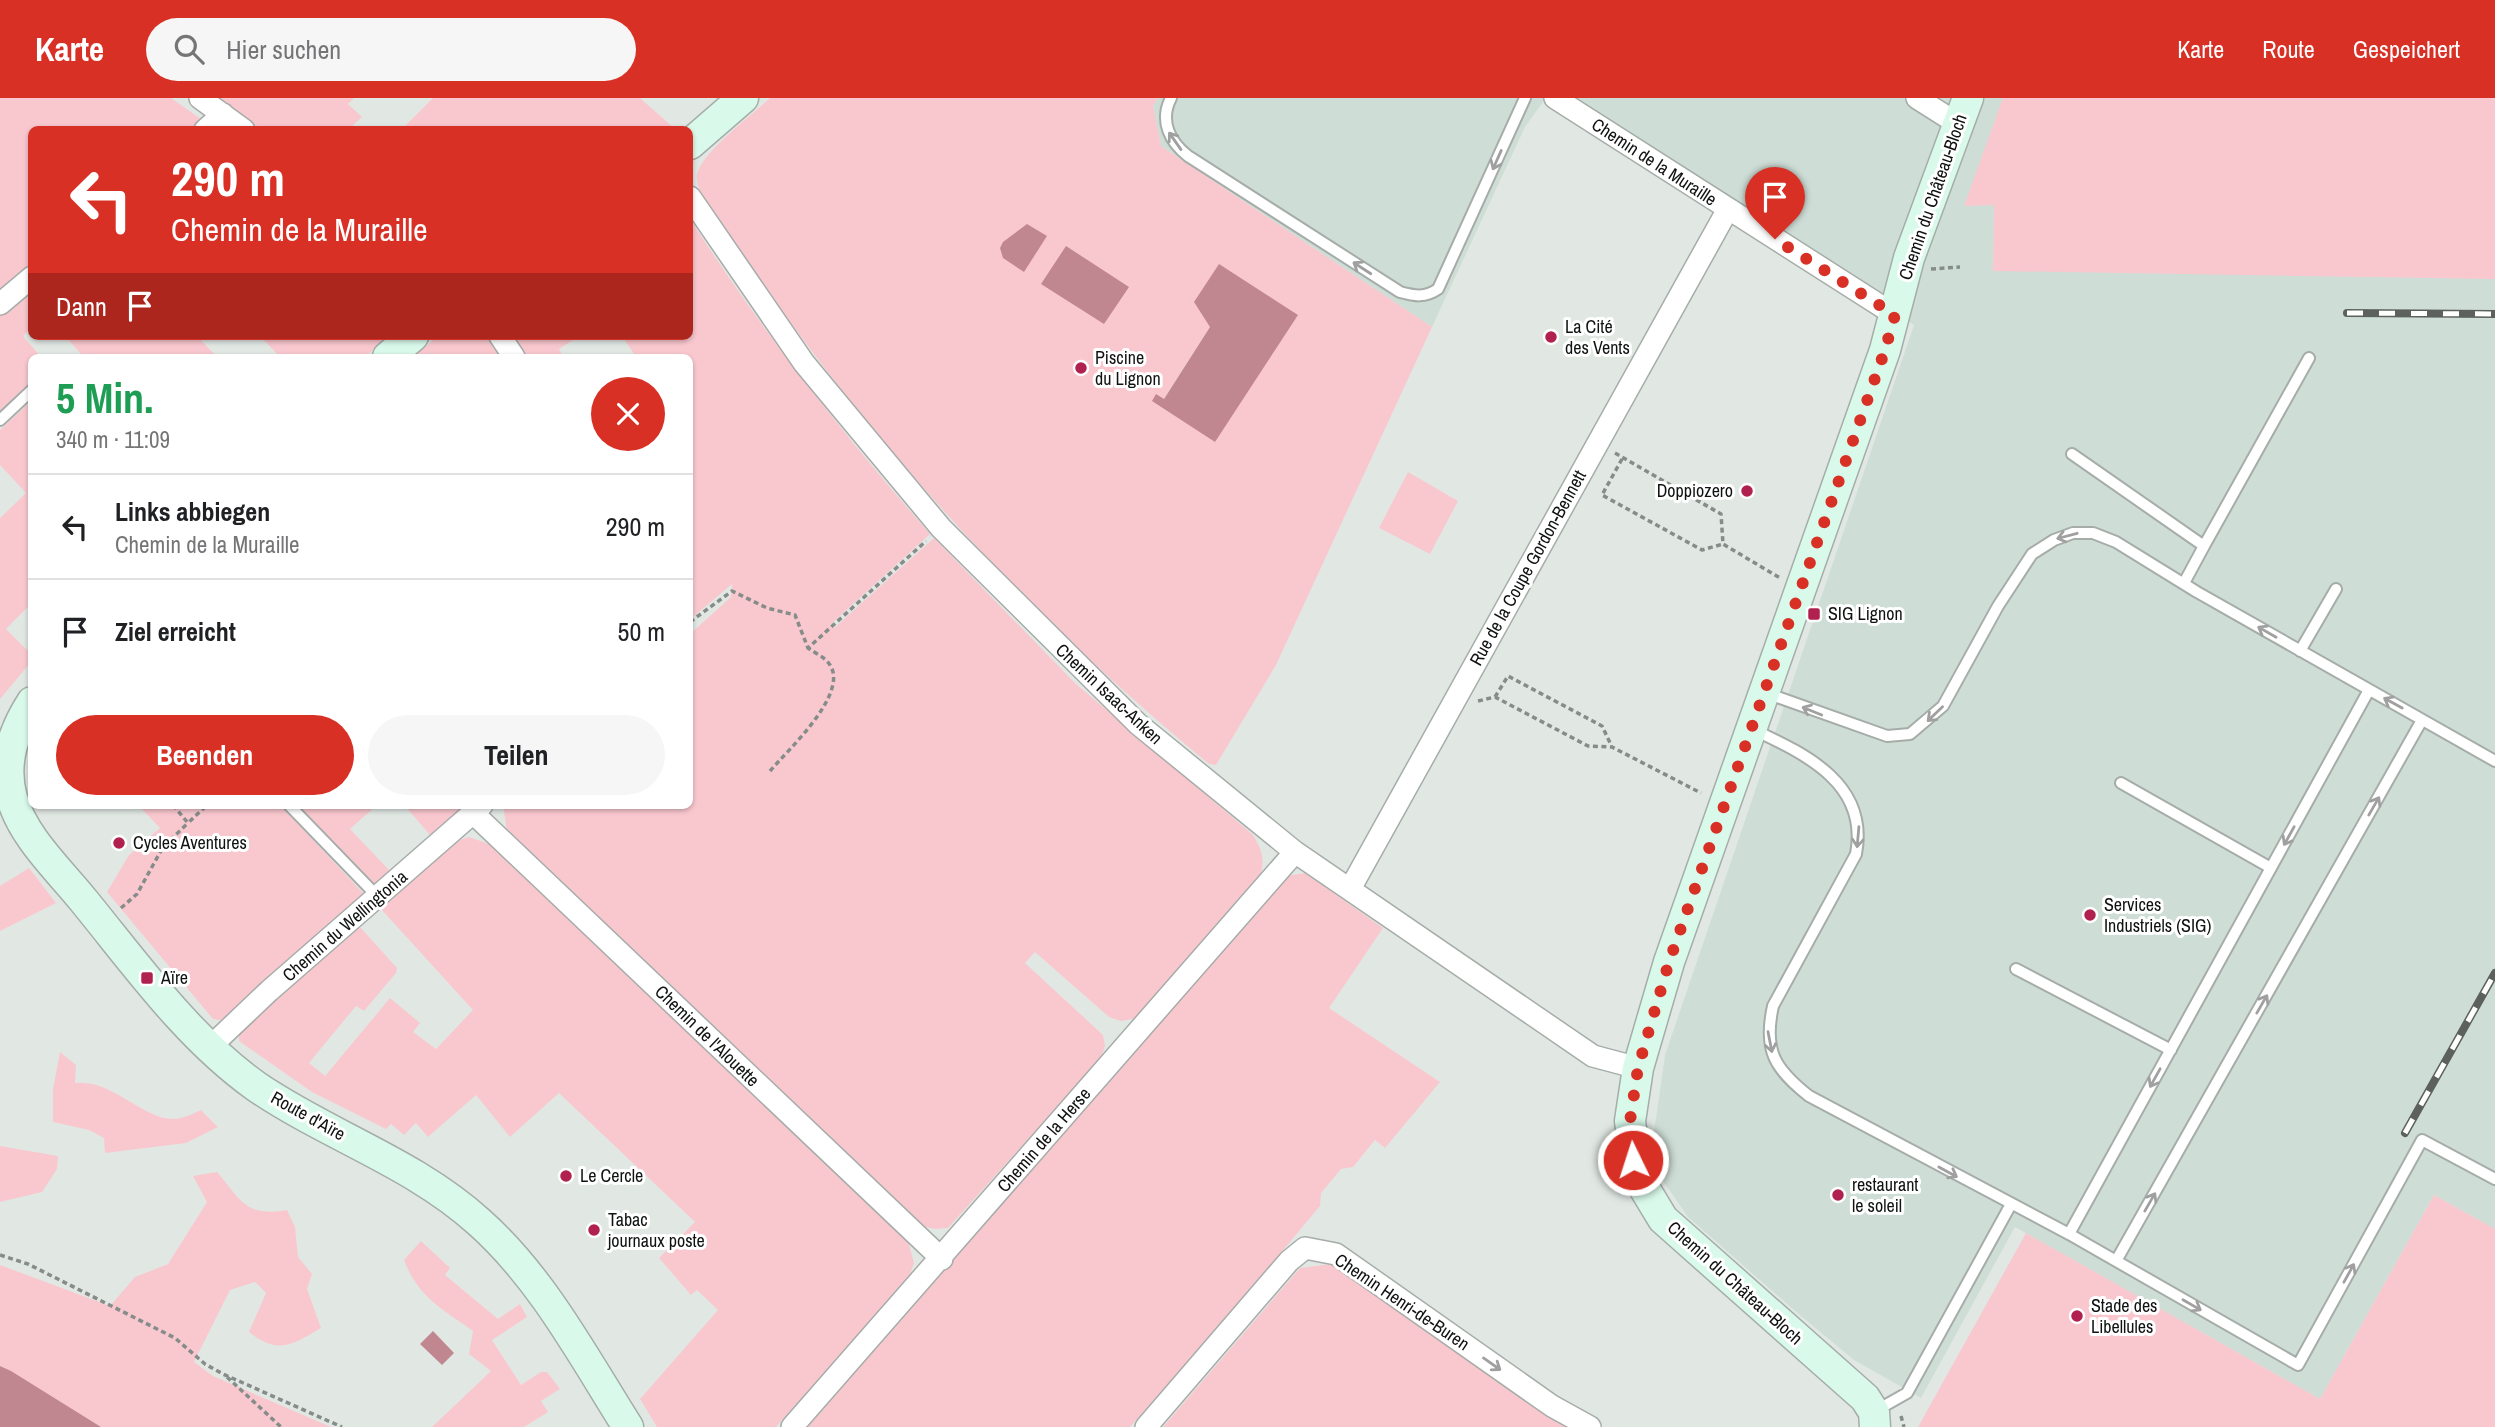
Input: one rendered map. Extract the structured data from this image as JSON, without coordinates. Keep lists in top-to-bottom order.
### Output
{
  "streets": {
    "street": [
      "Chemin de la Muraille",
      "Chemin du Château-Bloch",
      "Rue de la Coupe Gordon-Bennett",
      "Chemin Isaac-Anken",
      "Chemin du Wellingtonia",
      "Chemin de l'Alouette",
      "Route d'Aïre",
      "Chemin de la Herse",
      "Chemin Henri-de-Buren"
    ]
  },
  "crossings": [
    ["Chemin de la Muraille", "Chemin du Château-Bloch"],
    ["Chemin de la Muraille", "Rue de la Coupe Gordon-Bennett"],
    ["Chemin du Château-Bloch", "Chemin Isaac-Anken"],
    ["Rue de la Coupe Gordon-Bennett", "Chemin Isaac-Anken"],
    ["Chemin Isaac-Anken", "Chemin de la Herse"],
    ["Chemin du Wellingtonia", "Chemin de l'Alouette"],
    ["Chemin du Wellingtonia", "Route d'Aïre"],
    ["Chemin de l'Alouette", "Chemin de la Herse"]
  ],
  "places": {
    "other": [
      "La Cité des Vents",
      "Piscine du Lignon",
      "Doppiozero",
      "Cycles Aventures",
      "Services Industriels (SIG)",
      "Le Cercle",
      "restaurant le soleil",
      "Tabac journaux poste",
      "Stade des Libellules"
    ],
    "transit": ["SIG Lignon", "Aïre"]
  },
  "page": {
    "header": "Karte",
    "search": "Hier suchen",
    "nav": ["Karte", "Route", "Gespeichert"],
    "turn": ["290 m", "Chemin de la Muraille"],
    "then": "Dann",
    "heading": ["5 Min.", "340 m · 11:09"],
    "list": [
      {
        "name": "Links abbiegen",
        "note": "Chemin de la Muraille",
        "value": "290 m"
      },
      {
        "name": "Ziel erreicht",
        "value": "50 m"
      }
    ],
    "buttons": ["Beenden", "Teilen"]
  }
}
